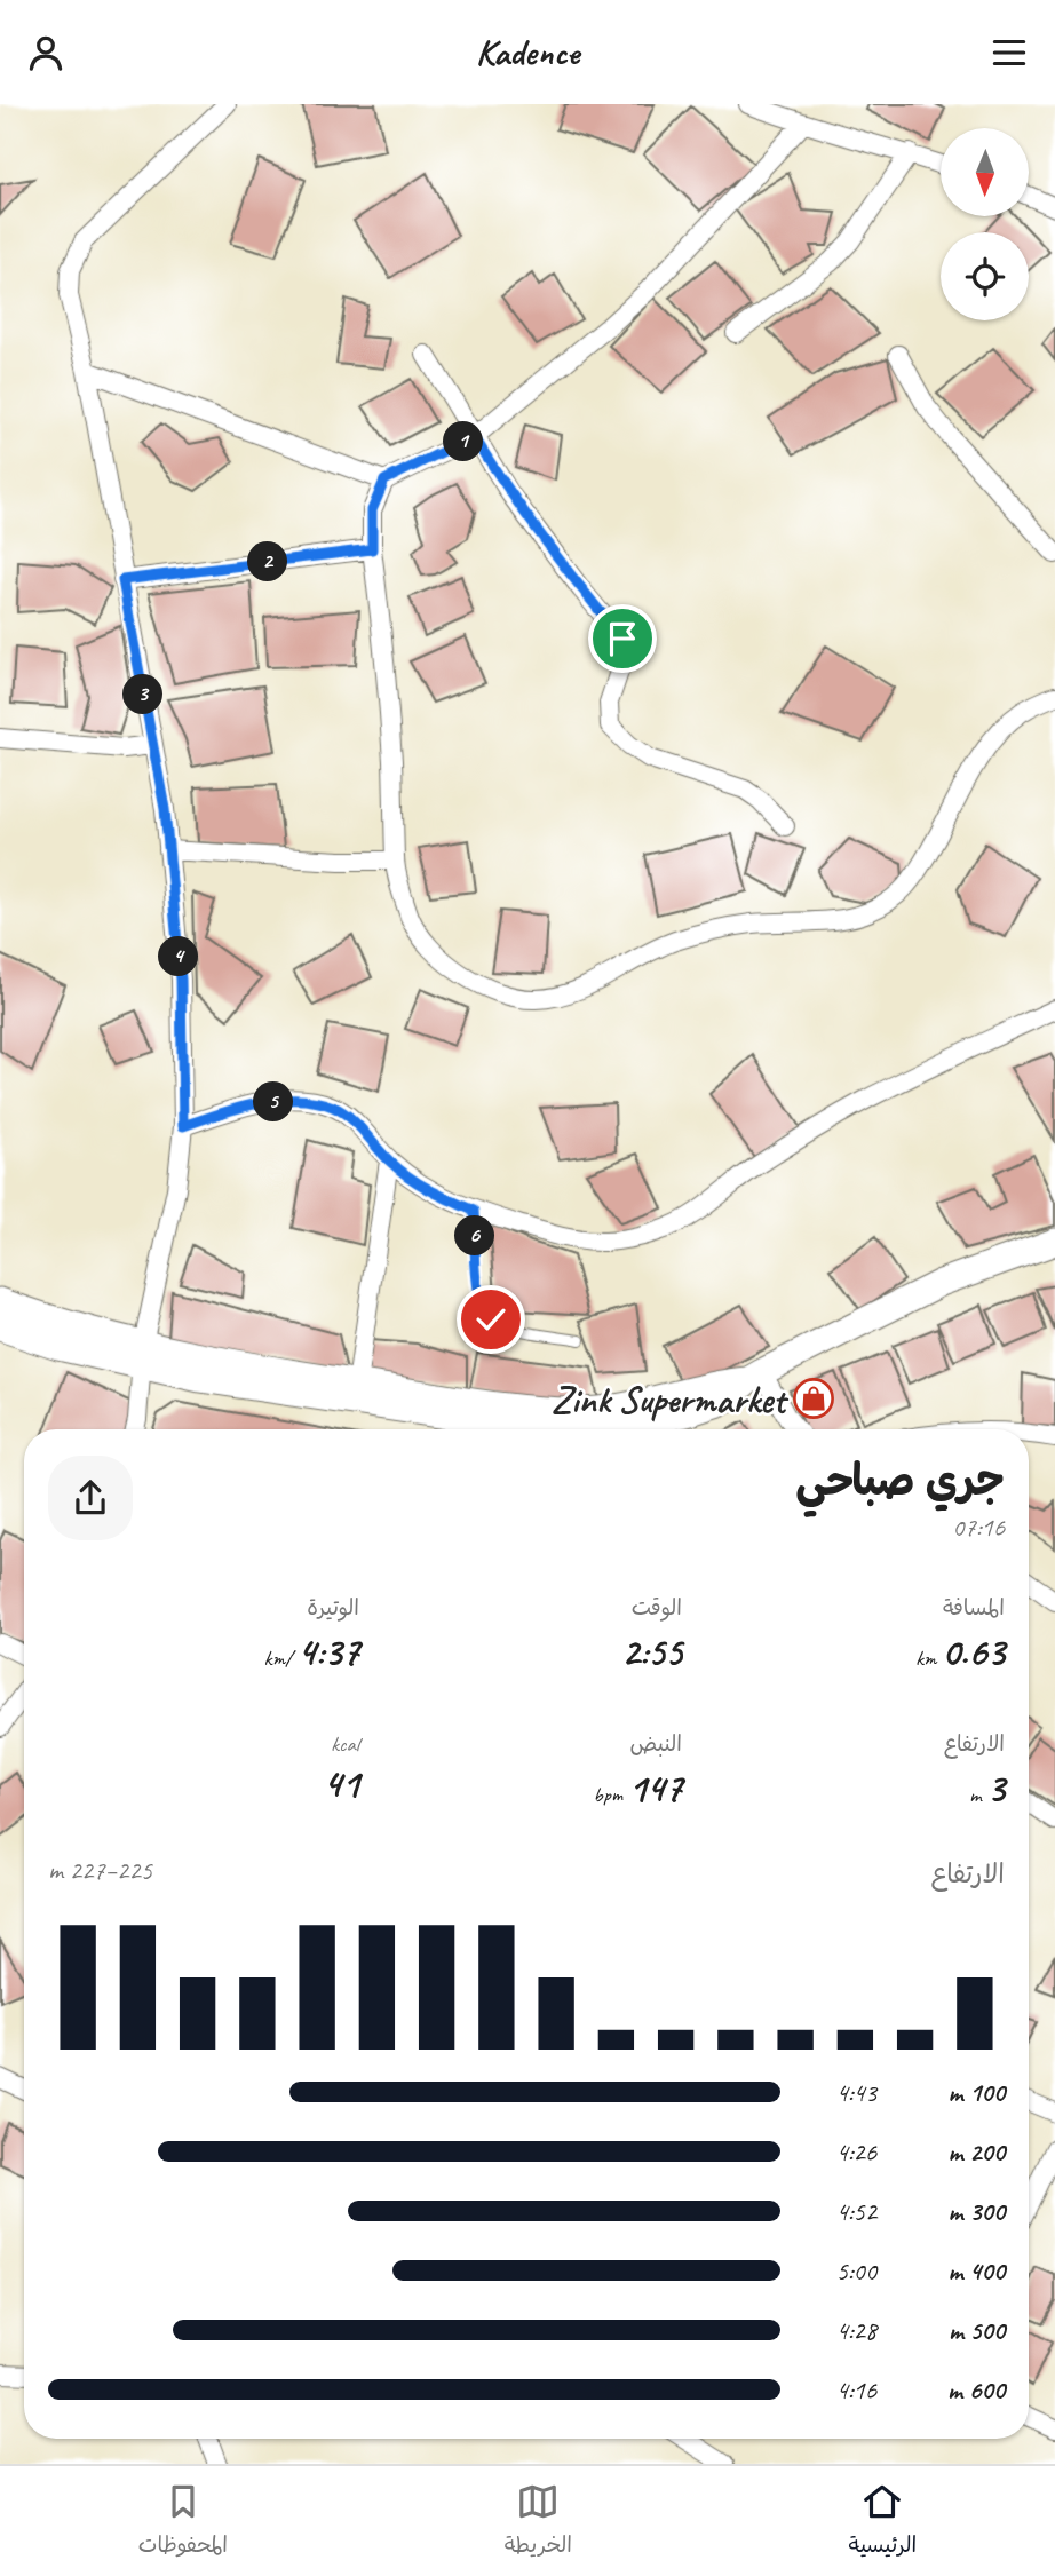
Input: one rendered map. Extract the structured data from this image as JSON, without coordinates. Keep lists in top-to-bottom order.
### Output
{
  "places": {
    "shop": ["Zink Supermarket"]
  },
  "north": "bottom",
  "page": {
    "header": "Kadence",
    "pins": [
      "1",
      "2",
      "3",
      "4",
      "5",
      "6"
    ],
    "heading": ["جري صباحي", "07:16"],
    "stats": [
      ["المسافة", "0.63 km"],
      ["الوقت", "2:55"],
      ["الوتيرة", "4:37 /km"],
      ["الارتفاع", "3 m"],
      ["النبض", "147 bpm"],
      ["kcal", "41"]
    ],
    "chart": ["الارتفاع", "225–227 m"],
    "list": [
      {
        "name": "100 m",
        "note": "4:43"
      },
      {
        "name": "200 m",
        "note": "4:26"
      },
      {
        "name": "300 m",
        "note": "4:52"
      },
      {
        "name": "400 m",
        "note": "5:00"
      },
      {
        "name": "500 m",
        "note": "4:28"
      },
      {
        "name": "600 m",
        "note": "4:16"
      }
    ],
    "tabs": ["الرئيسية", "الخريطة", "المحفوظات"]
  }
}
